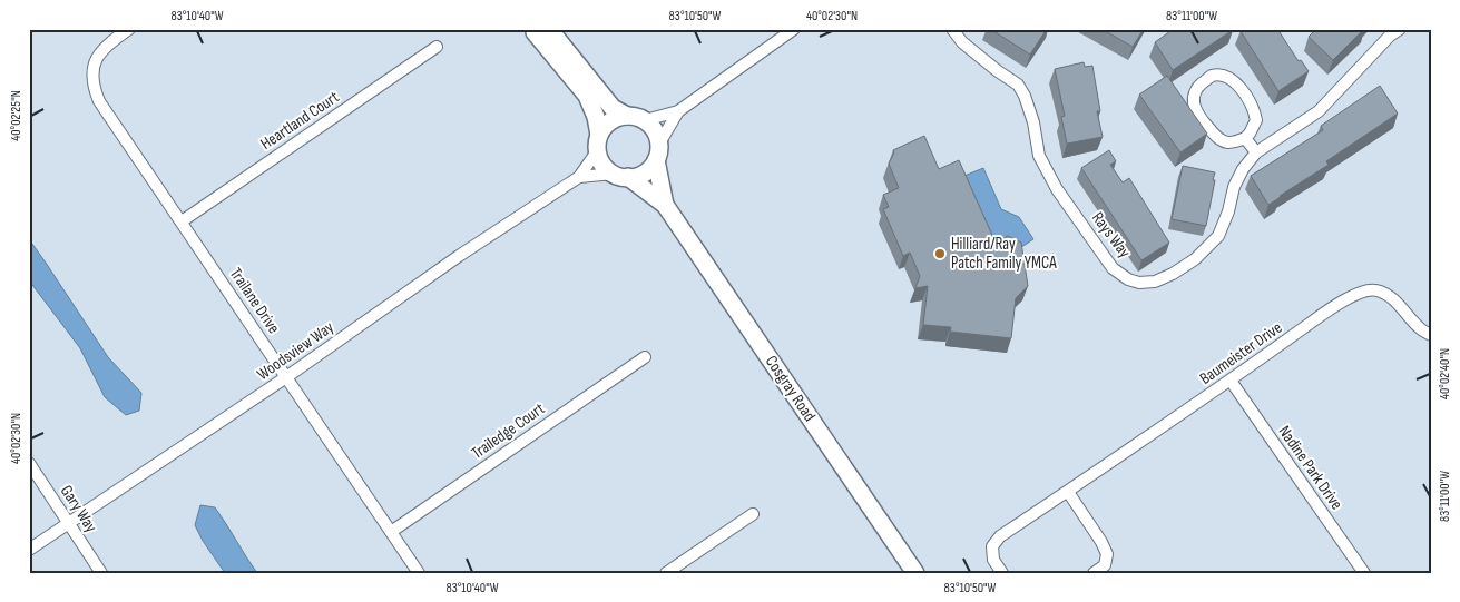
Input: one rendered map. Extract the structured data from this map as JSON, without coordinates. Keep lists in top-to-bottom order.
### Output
{
  "streets": {
    "main road": ["Cosgray Road"],
    "street": [
      "Heartland Court",
      "Rays Way",
      "Trailane Drive",
      "Woodsview Way",
      "Baumeister Drive",
      "Trailedge Court",
      "Nadine Park Drive",
      "Gary Way"
    ]
  },
  "crossings": [
    ["Heartland Court", "Trailane Drive"],
    ["Trailane Drive", "Woodsview Way"],
    ["Trailane Drive", "Trailedge Court"],
    ["Woodsview Way", "Cosgray Road"],
    ["Woodsview Way", "Gary Way"],
    ["Baumeister Drive", "Nadine Park Drive"]
  ],
  "places": ["Hilliard/Ray Patch Family YMCA"],
  "coordinates": [
    "83°10'40\"W",
    "83°10'50\"W",
    "40°02'30\"N",
    "83°11'00\"W",
    "40°02'25\"N",
    "40°02'40\"N"
  ]
}
